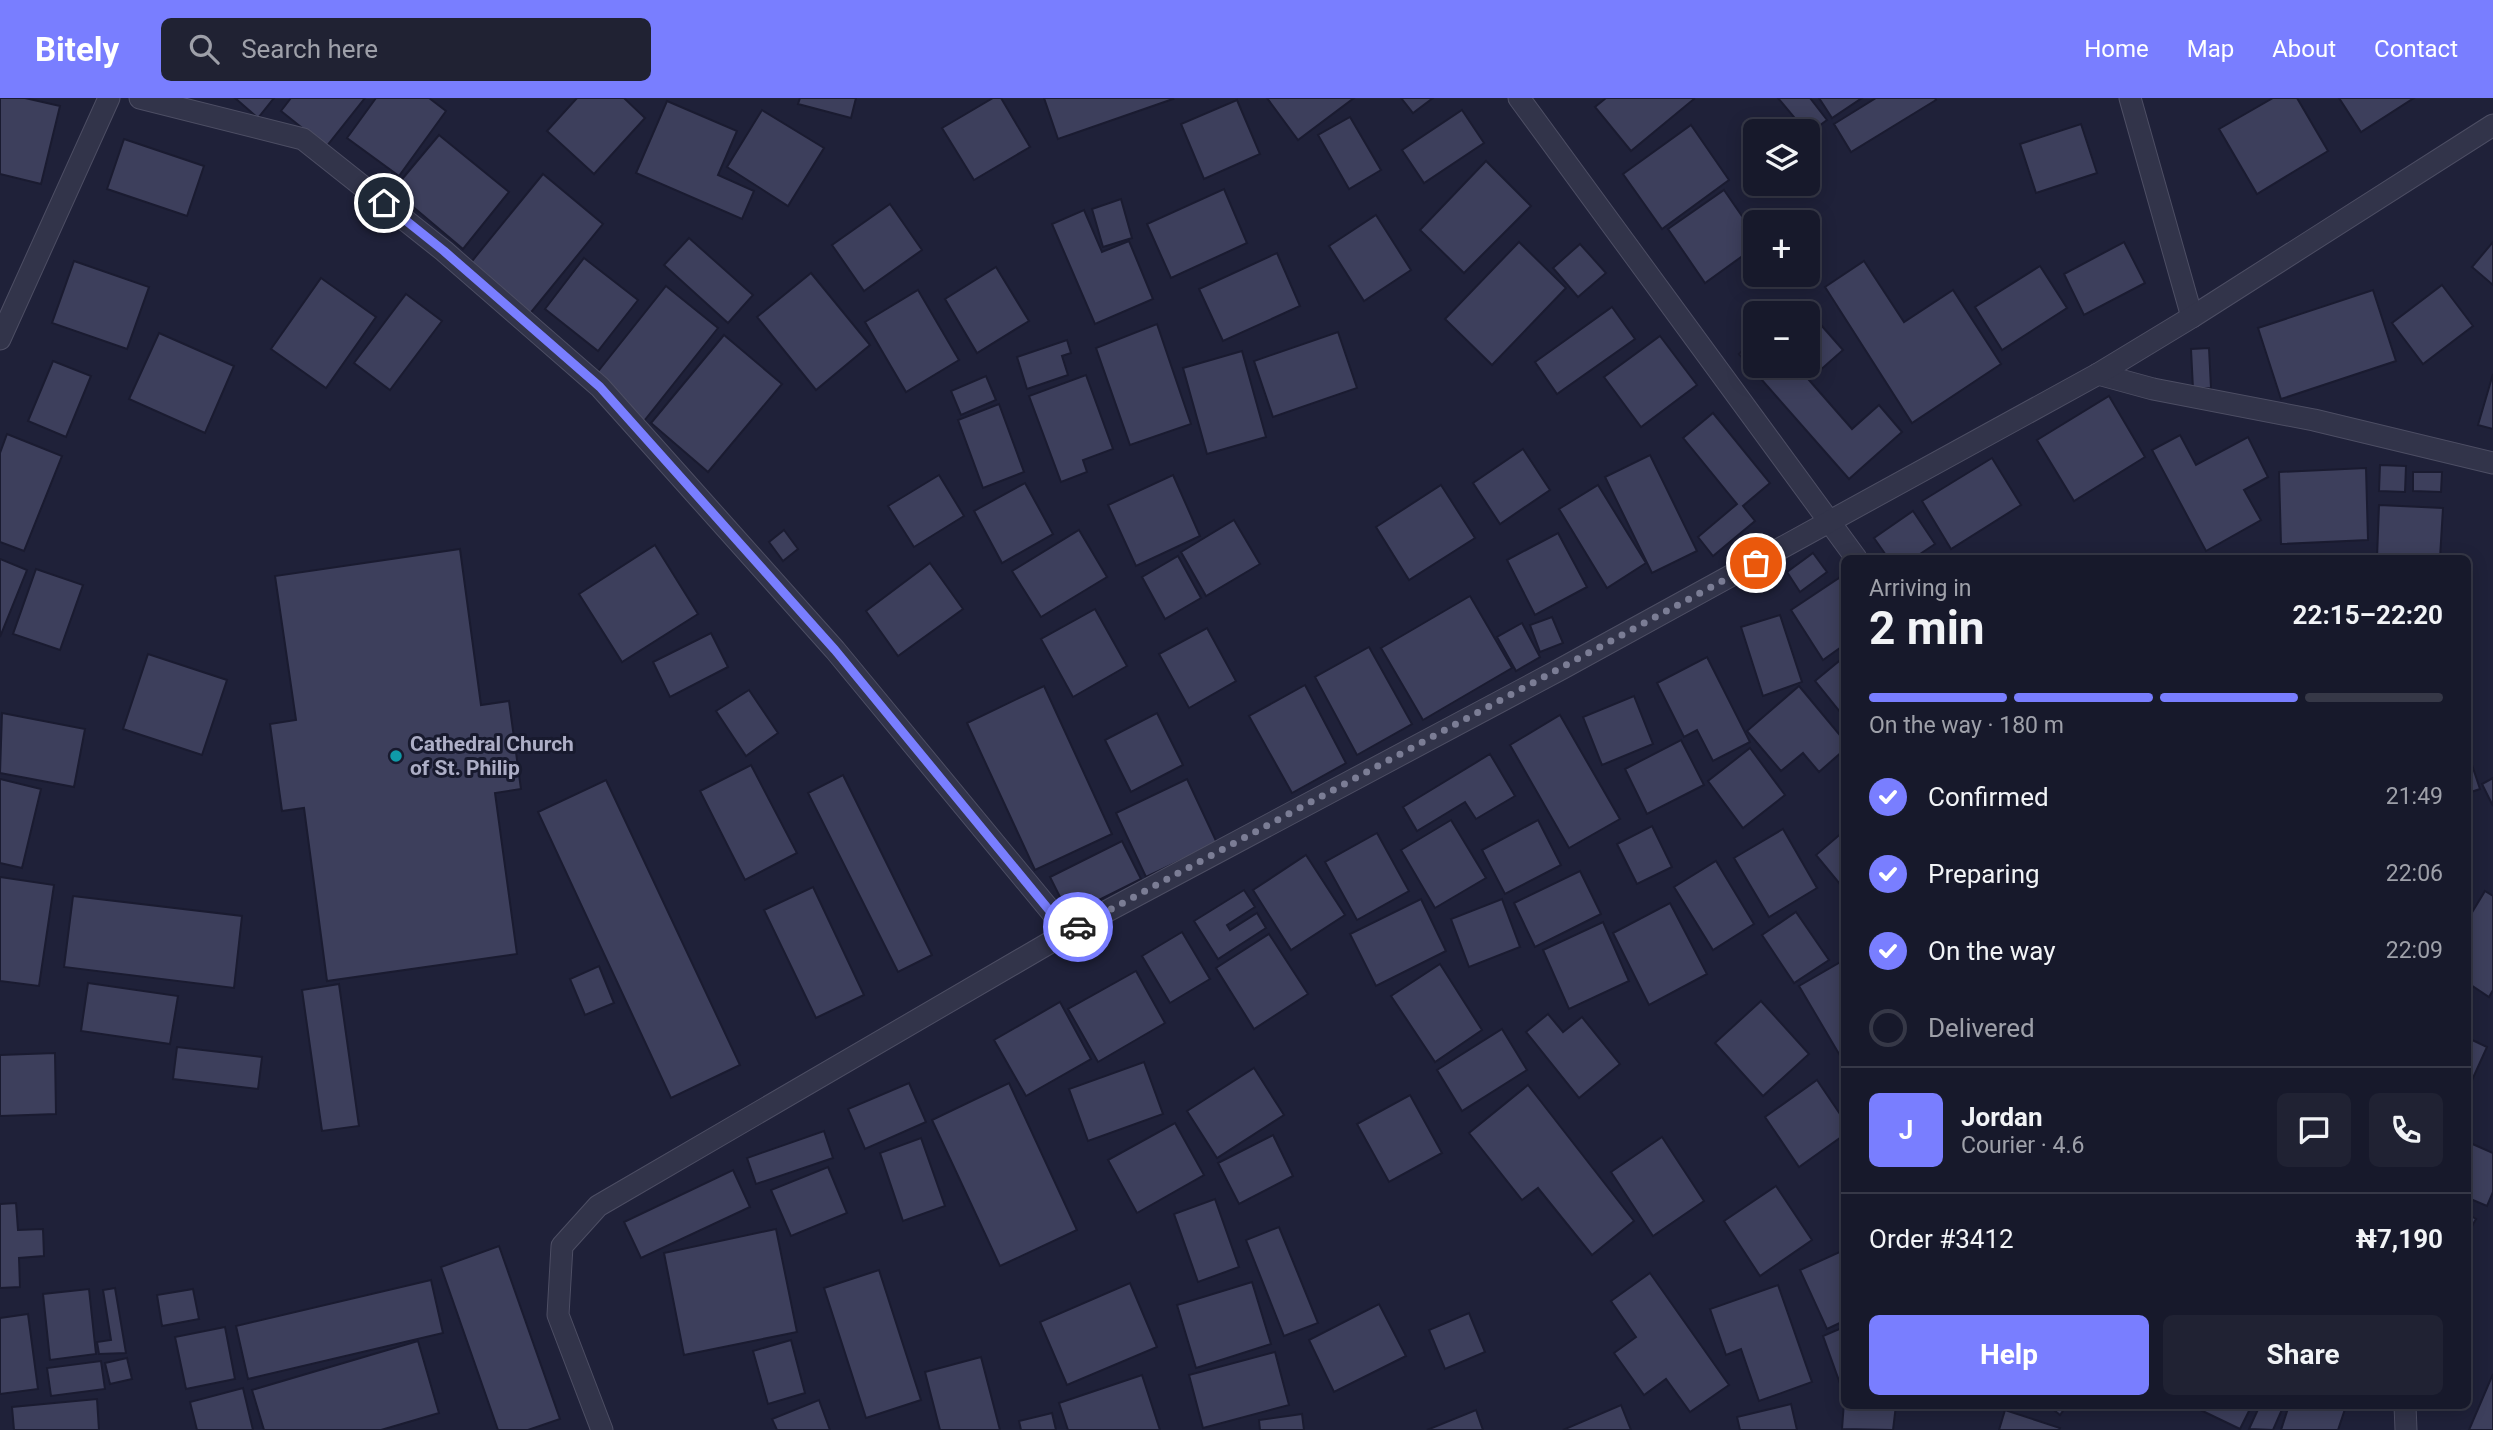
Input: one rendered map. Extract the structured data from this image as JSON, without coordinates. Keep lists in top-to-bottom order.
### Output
{
  "places": ["Cathedral Church of St. Philip"],
  "page": {
    "header": "Bitely",
    "search": "Search here",
    "nav": [
      "Home",
      "Map",
      "About",
      "Contact"
    ],
    "map_buttons": ["+", "−"],
    "heading": ["2 min", "Arriving in", "22:15–22:20"],
    "panel": [
      "Jordan",
      "Courier · 4.6",
      "Order #3412",
      "₦7,190"
    ],
    "bar": "On the way · 180 m",
    "list": [
      ["Confirmed", "21:49"],
      ["Preparing", "22:06"],
      ["On the way", "22:09"],
      "Delivered"
    ],
    "round": "J",
    "buttons": ["Help", "Share"]
  }
}
